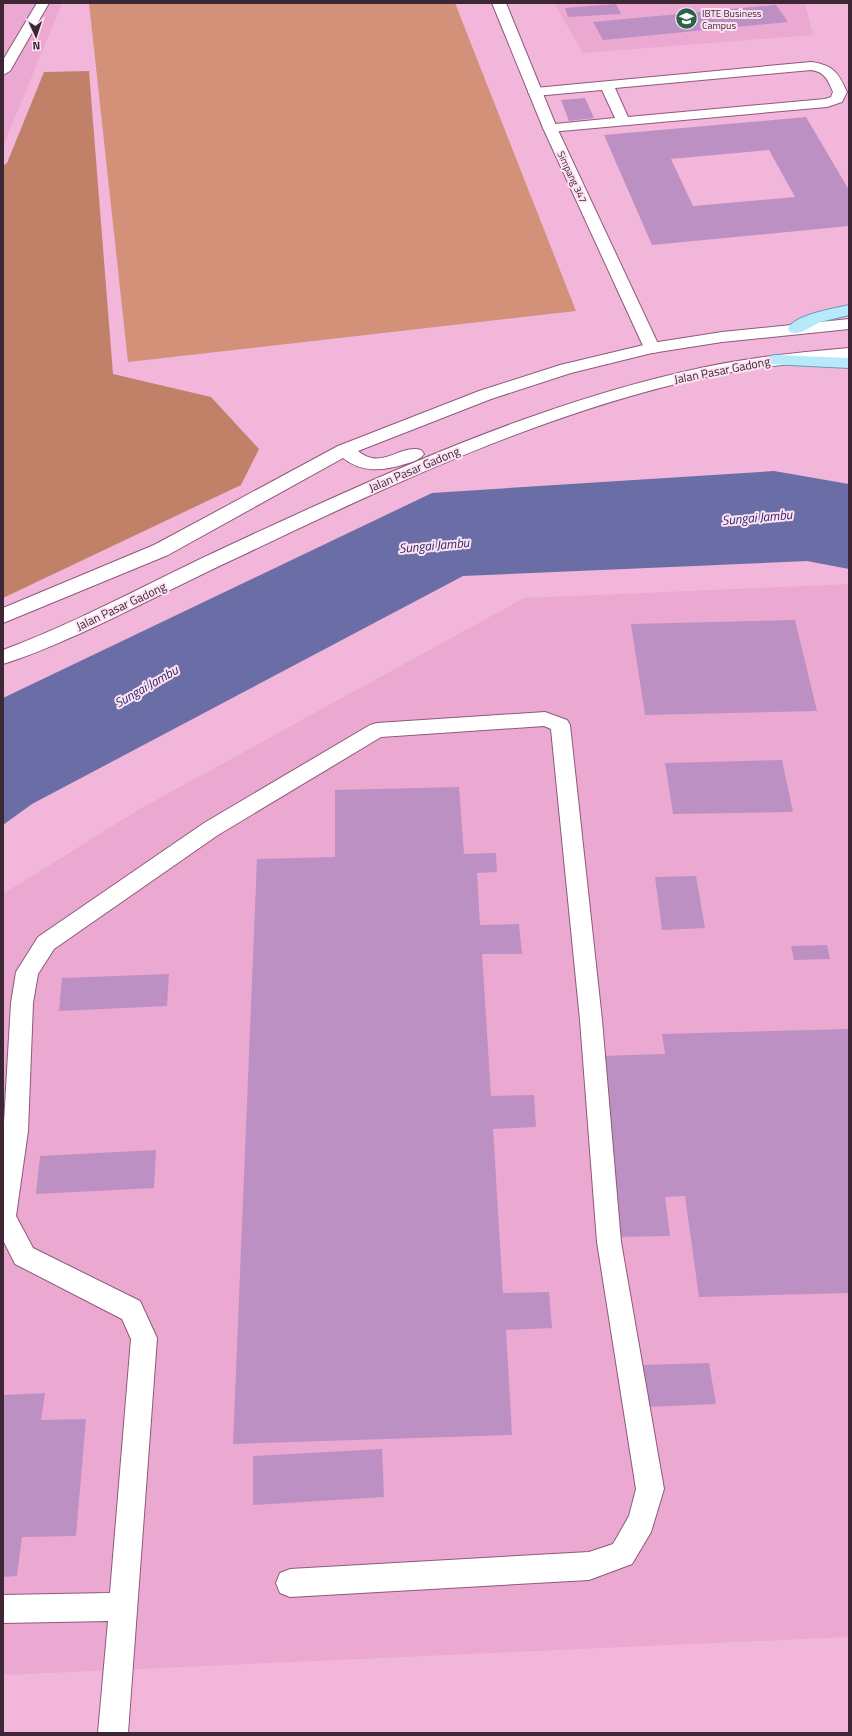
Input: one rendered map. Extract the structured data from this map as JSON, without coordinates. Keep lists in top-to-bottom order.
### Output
{
  "streets": {
    "street": ["Simpang 347", "Jalan Pasar Gadong"]
  },
  "water": ["Sungai Jambu"],
  "places": {
    "school or university": ["IBTE Business Campus"]
  },
  "north": "bottom"
}
